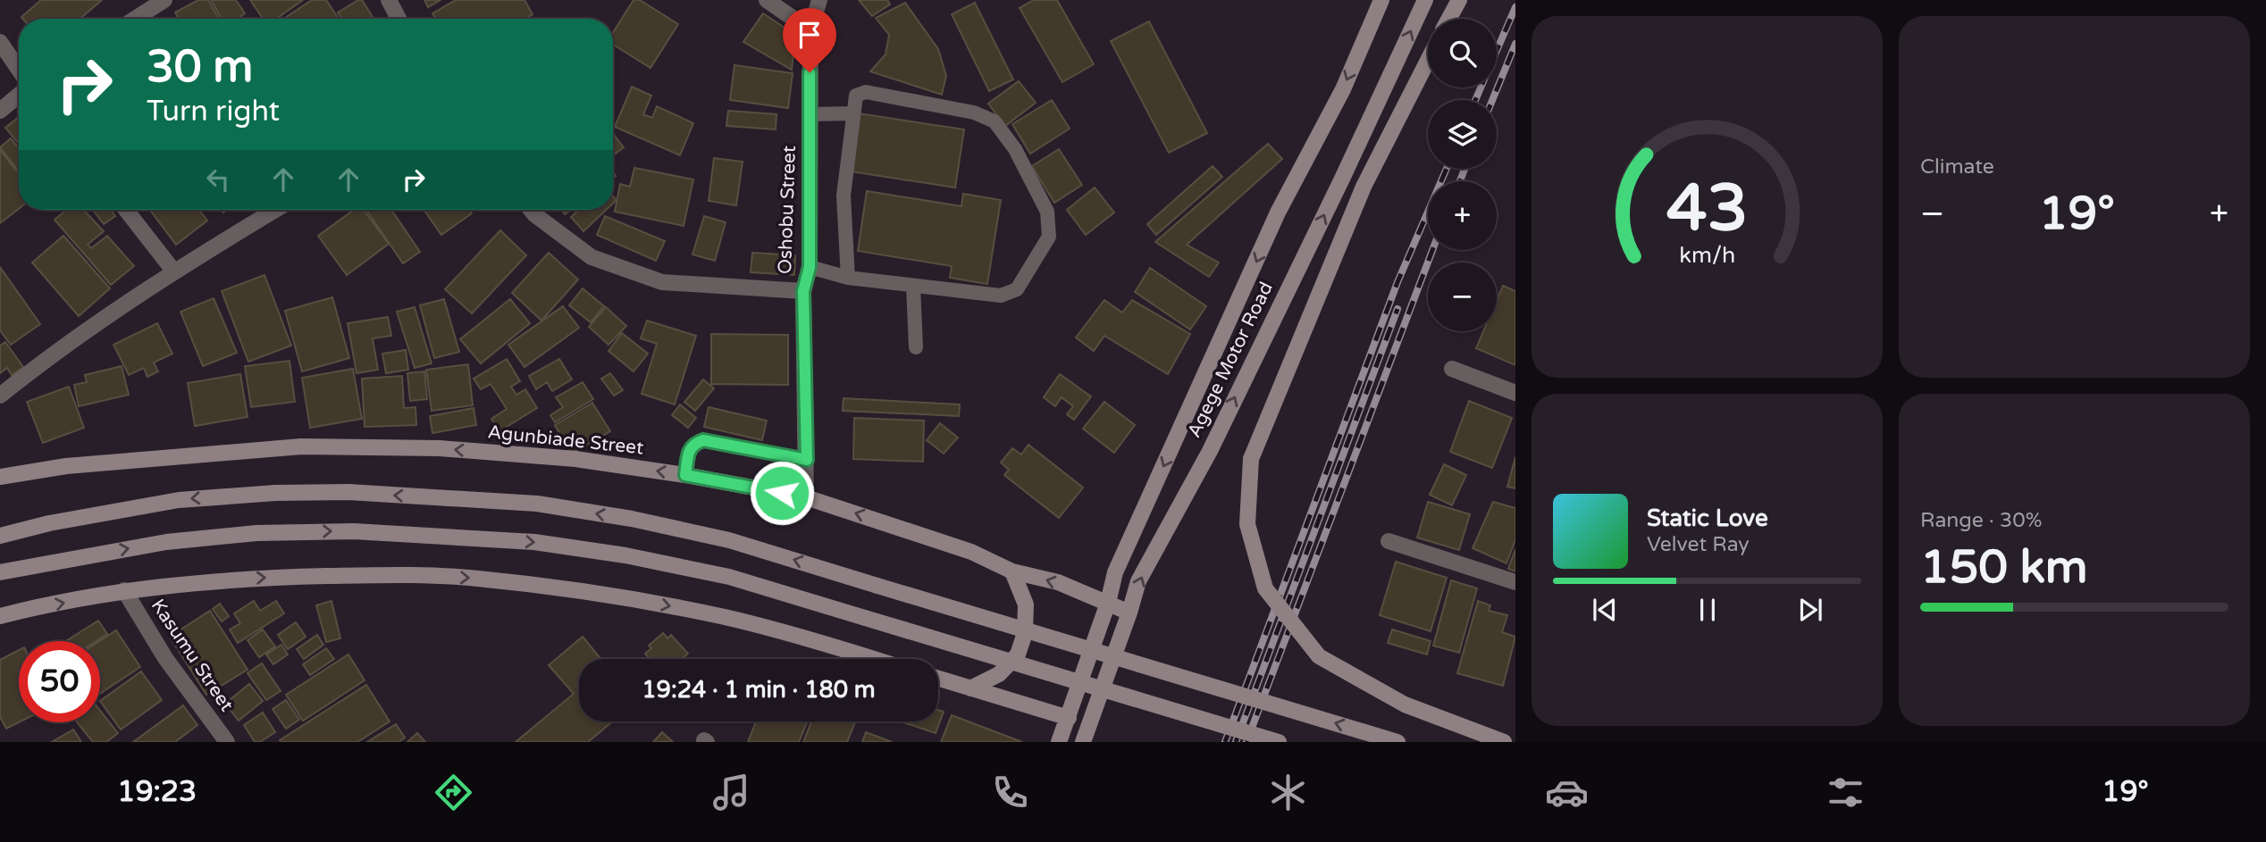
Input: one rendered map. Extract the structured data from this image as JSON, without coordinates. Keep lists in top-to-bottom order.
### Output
{
  "streets": {
    "main road": ["Agege Motor Road", "Agunbiade Street"],
    "street": ["Oshobu Street", "Kasumu Street"]
  },
  "crossings": [
    ["Oshobu Street", "Agunbiade Street"],
    ["Agege Motor Road", "Agunbiade Street"]
  ],
  "page": {
    "tile": [
      "Climate",
      ["Range · 30%", "150 km"]
    ],
    "map_buttons": ["+", "−"],
    "turn": ["30 m", "Turn right"],
    "heat": ["−", "19°", "+"],
    "song": ["Static Love", "Velvet Ray"],
    "limit": "50",
    "trip": "19:24 · 1 min · 180 m",
    "tabs": ["19:23", "19°"],
    "gauge": ["43", "km/h"]
  }
}
